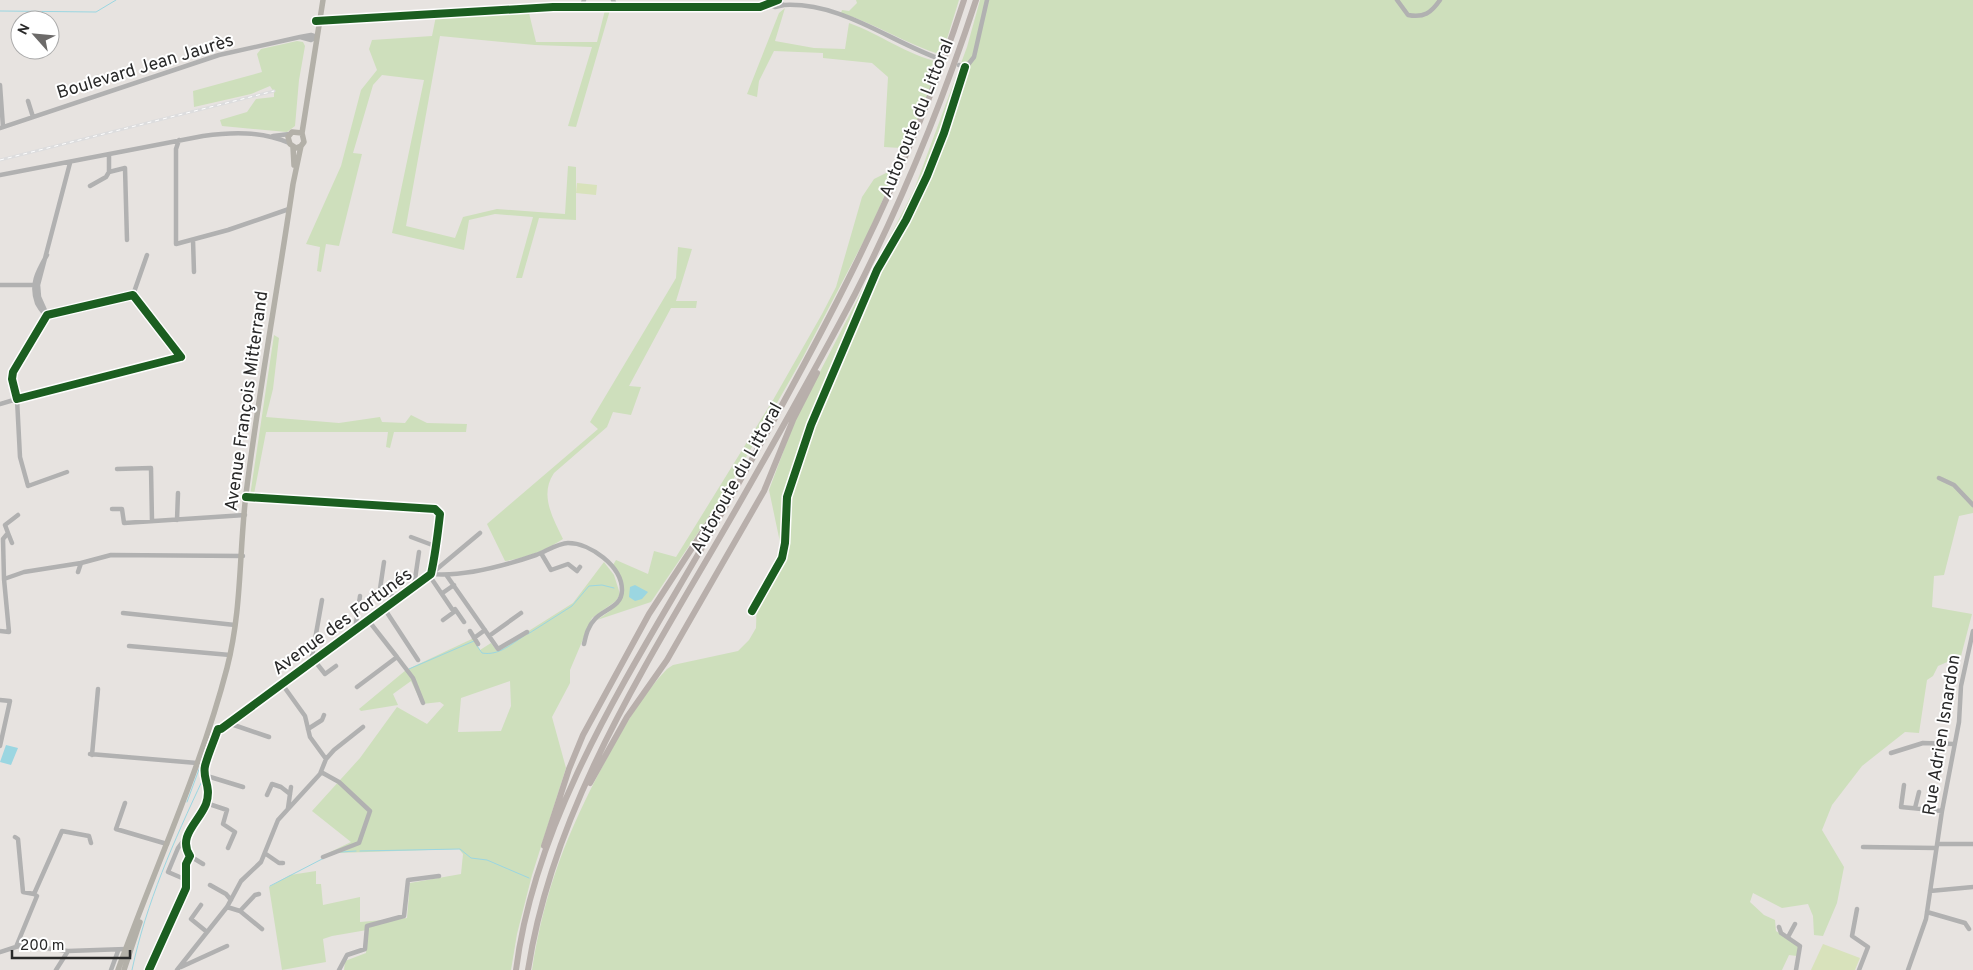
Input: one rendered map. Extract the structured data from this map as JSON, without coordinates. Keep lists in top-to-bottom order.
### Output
{
  "streets": {
    "highway": ["Autoroute du Littoral"],
    "main road": ["Avenue François Mitterrand"],
    "street": ["Boulevard Jean Jaurès", "Avenue des Fortunés", "Rue Adrien Isnardon"]
  },
  "crossings": [
    ["Avenue François Mitterrand", "Avenue des Fortunés"]
  ],
  "scale_bar": "200 m",
  "north": "top left"
}
